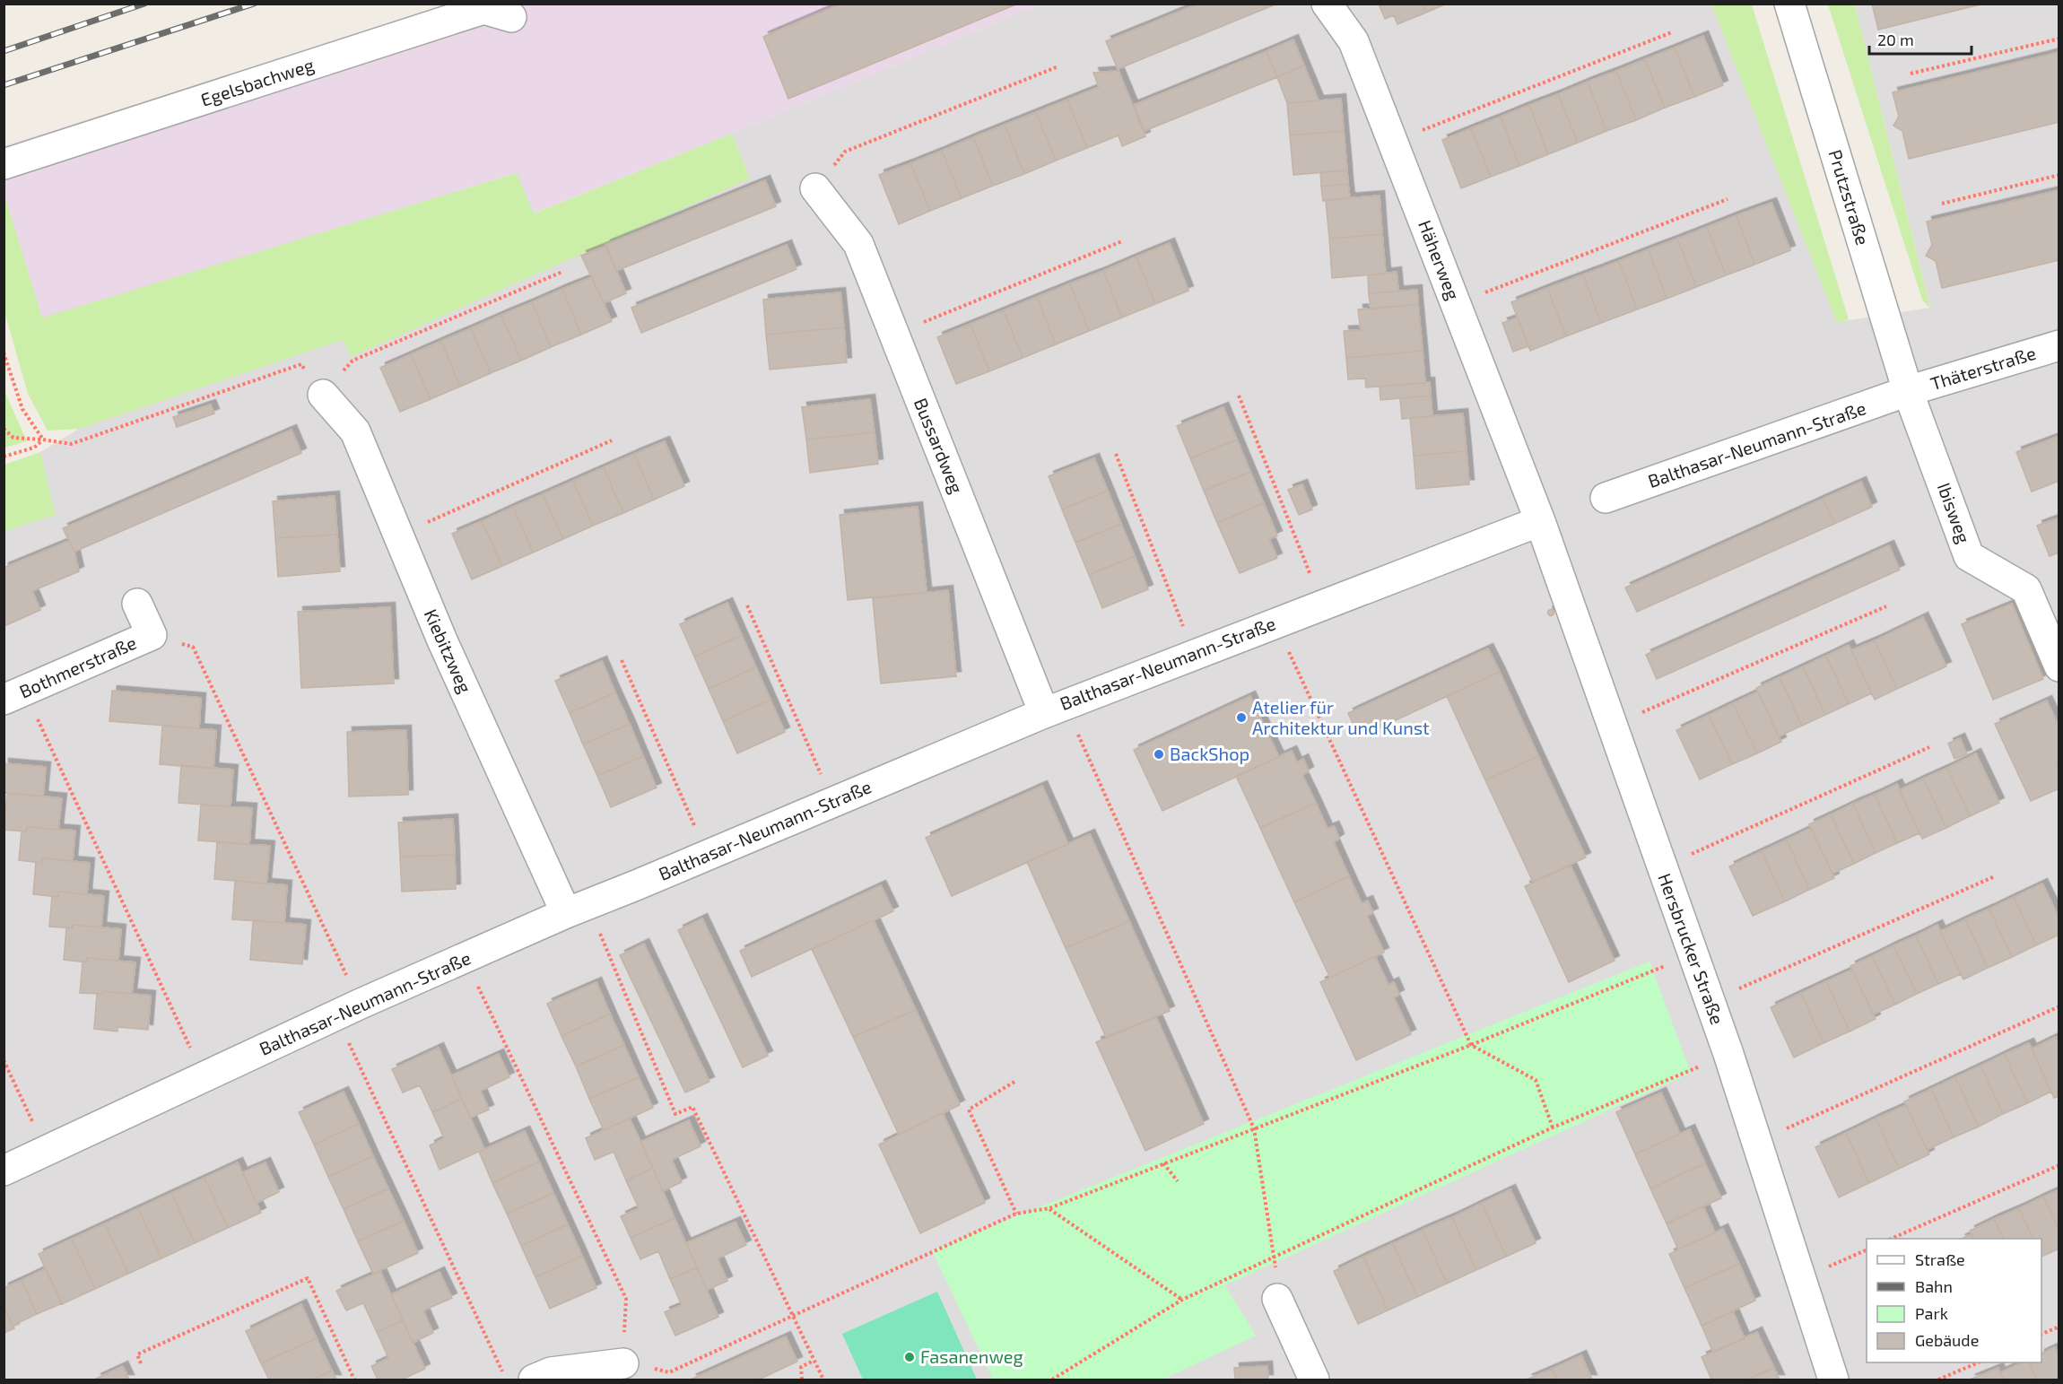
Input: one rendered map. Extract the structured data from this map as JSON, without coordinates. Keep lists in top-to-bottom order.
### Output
{
  "streets": {
    "street": [
      "Egelsbachweg",
      "Prutzstraße",
      "Häherweg",
      "Thäterstraße",
      "Balthasar-Neumann-Straße",
      "Bussardweg",
      "Ibisweg",
      "Kiebitzweg",
      "Bothmerstraße",
      "Hersbrucker Straße"
    ]
  },
  "crossings": [
    ["Prutzstraße", "Thäterstraße"],
    ["Prutzstraße", "Balthasar-Neumann-Straße"],
    ["Prutzstraße", "Ibisweg"],
    ["Häherweg", "Balthasar-Neumann-Straße"],
    ["Häherweg", "Hersbrucker Straße"],
    ["Thäterstraße", "Balthasar-Neumann-Straße"],
    ["Thäterstraße", "Ibisweg"],
    ["Balthasar-Neumann-Straße", "Bussardweg"],
    ["Balthasar-Neumann-Straße", "Ibisweg"],
    ["Balthasar-Neumann-Straße", "Kiebitzweg"],
    ["Balthasar-Neumann-Straße", "Hersbrucker Straße"]
  ],
  "places": ["Atelier für Architektur und Kunst", "BackShop", "Fasanenweg"],
  "legend": [
    "Straße",
    "Bahn",
    "Park",
    "Gebäude"
  ],
  "scale_bar": "20 m"
}
